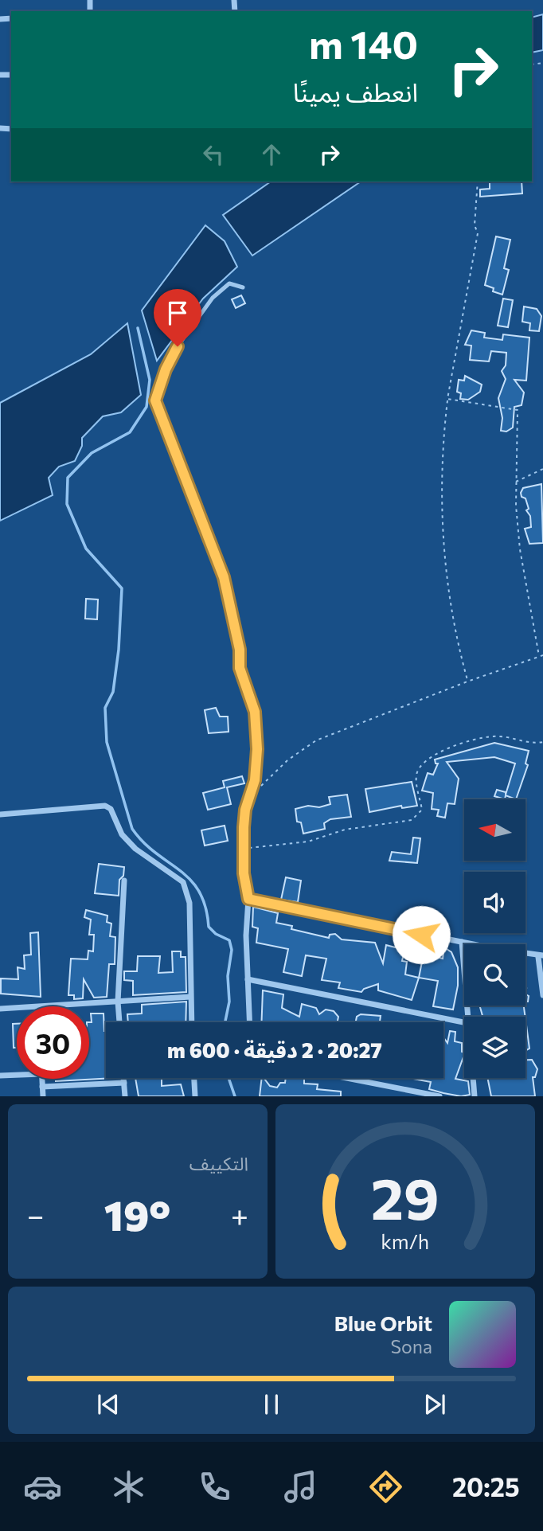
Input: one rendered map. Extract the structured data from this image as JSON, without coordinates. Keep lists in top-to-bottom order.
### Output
{
  "north": "left",
  "page": {
    "turn": ["140 m", "انعطف يمينًا"],
    "limit": "30",
    "trip": "20:27 · 2 دقيقة · 600 m",
    "tile": "التكييف",
    "heat": ["−", "19°", "+"],
    "song": ["Blue Orbit", "Sona"],
    "tabs": "20:25",
    "gauge": ["29", "km/h"]
  }
}
